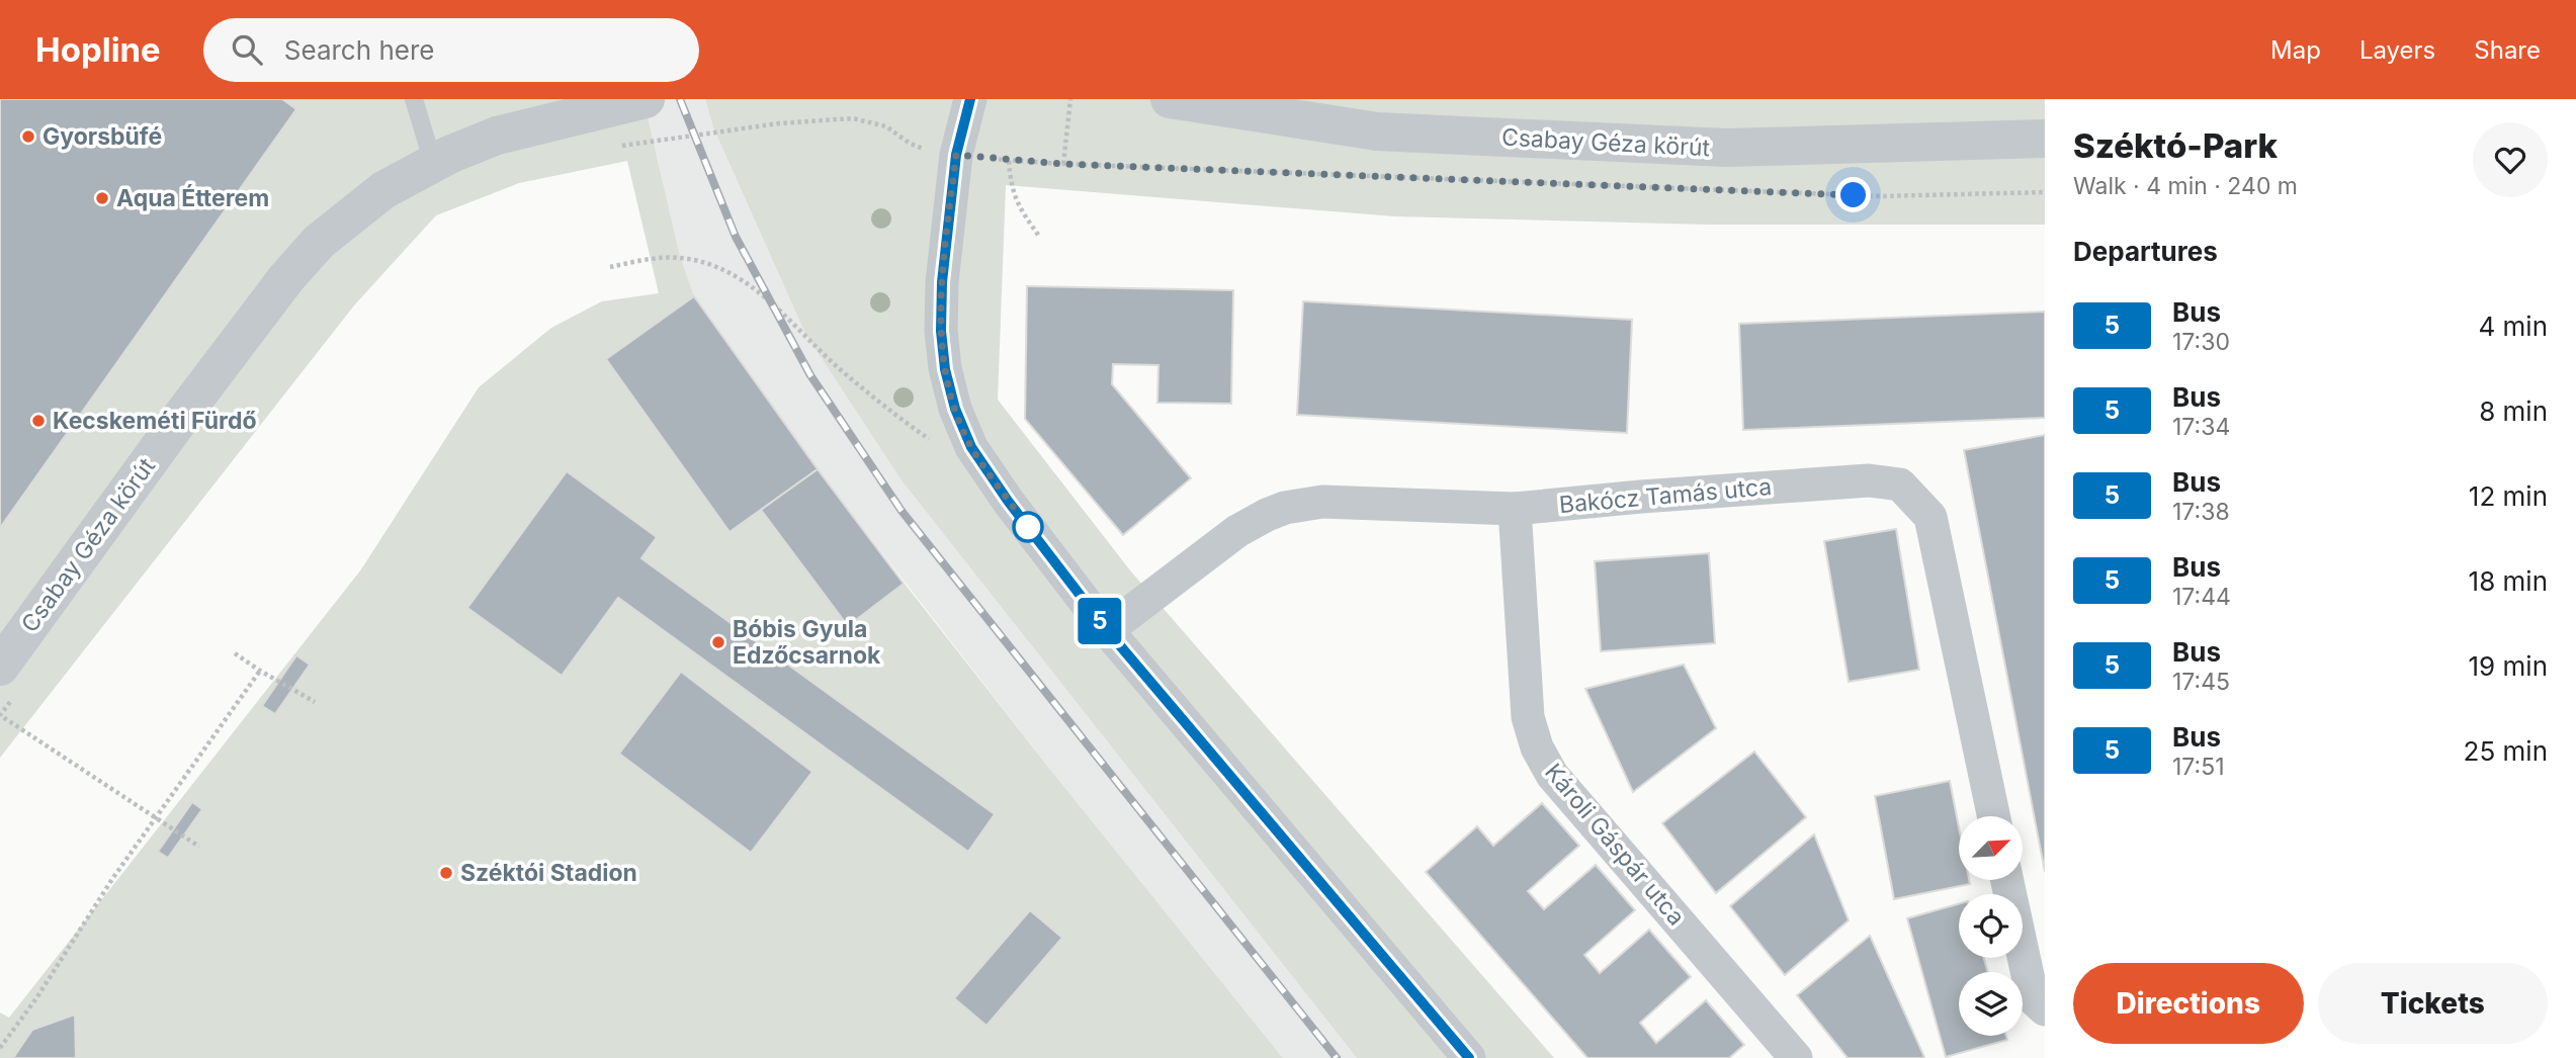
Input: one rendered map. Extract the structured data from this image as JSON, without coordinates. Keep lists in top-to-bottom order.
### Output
{
  "streets": {
    "street": ["Csabay Géza körút", "Bakócz Tamás utca", "Károli Gáspár utca"]
  },
  "crossings": [
    ["Bakócz Tamás utca", "Károli Gáspár utca"]
  ],
  "places": [
    "Gyorsbüfé",
    "Aqua Étterem",
    "Kecskeméti Fürdő",
    "Bóbis Gyula Edzőcsarnok",
    "Széktói Stadion"
  ],
  "lines": ["bus line 5"],
  "north": "top right",
  "page": {
    "header": "Hopline",
    "search": "Search here",
    "nav": ["Map", "Layers", "Share"],
    "on_map": "5",
    "heading": [
      ["Széktó-Park", "Walk · 4 min · 240 m"],
      "Departures"
    ],
    "list": [
      {
        "mark": "5",
        "name": "Bus",
        "note": "17:30",
        "value": "4 min"
      },
      {
        "mark": "5",
        "name": "Bus",
        "note": "17:34",
        "value": "8 min"
      },
      {
        "mark": "5",
        "name": "Bus",
        "note": "17:38",
        "value": "12 min"
      },
      {
        "mark": "5",
        "name": "Bus",
        "note": "17:44",
        "value": "18 min"
      },
      {
        "mark": "5",
        "name": "Bus",
        "note": "17:45",
        "value": "19 min"
      },
      {
        "mark": "5",
        "name": "Bus",
        "note": "17:51",
        "value": "25 min"
      }
    ],
    "buttons": ["Directions", "Tickets"]
  }
}
